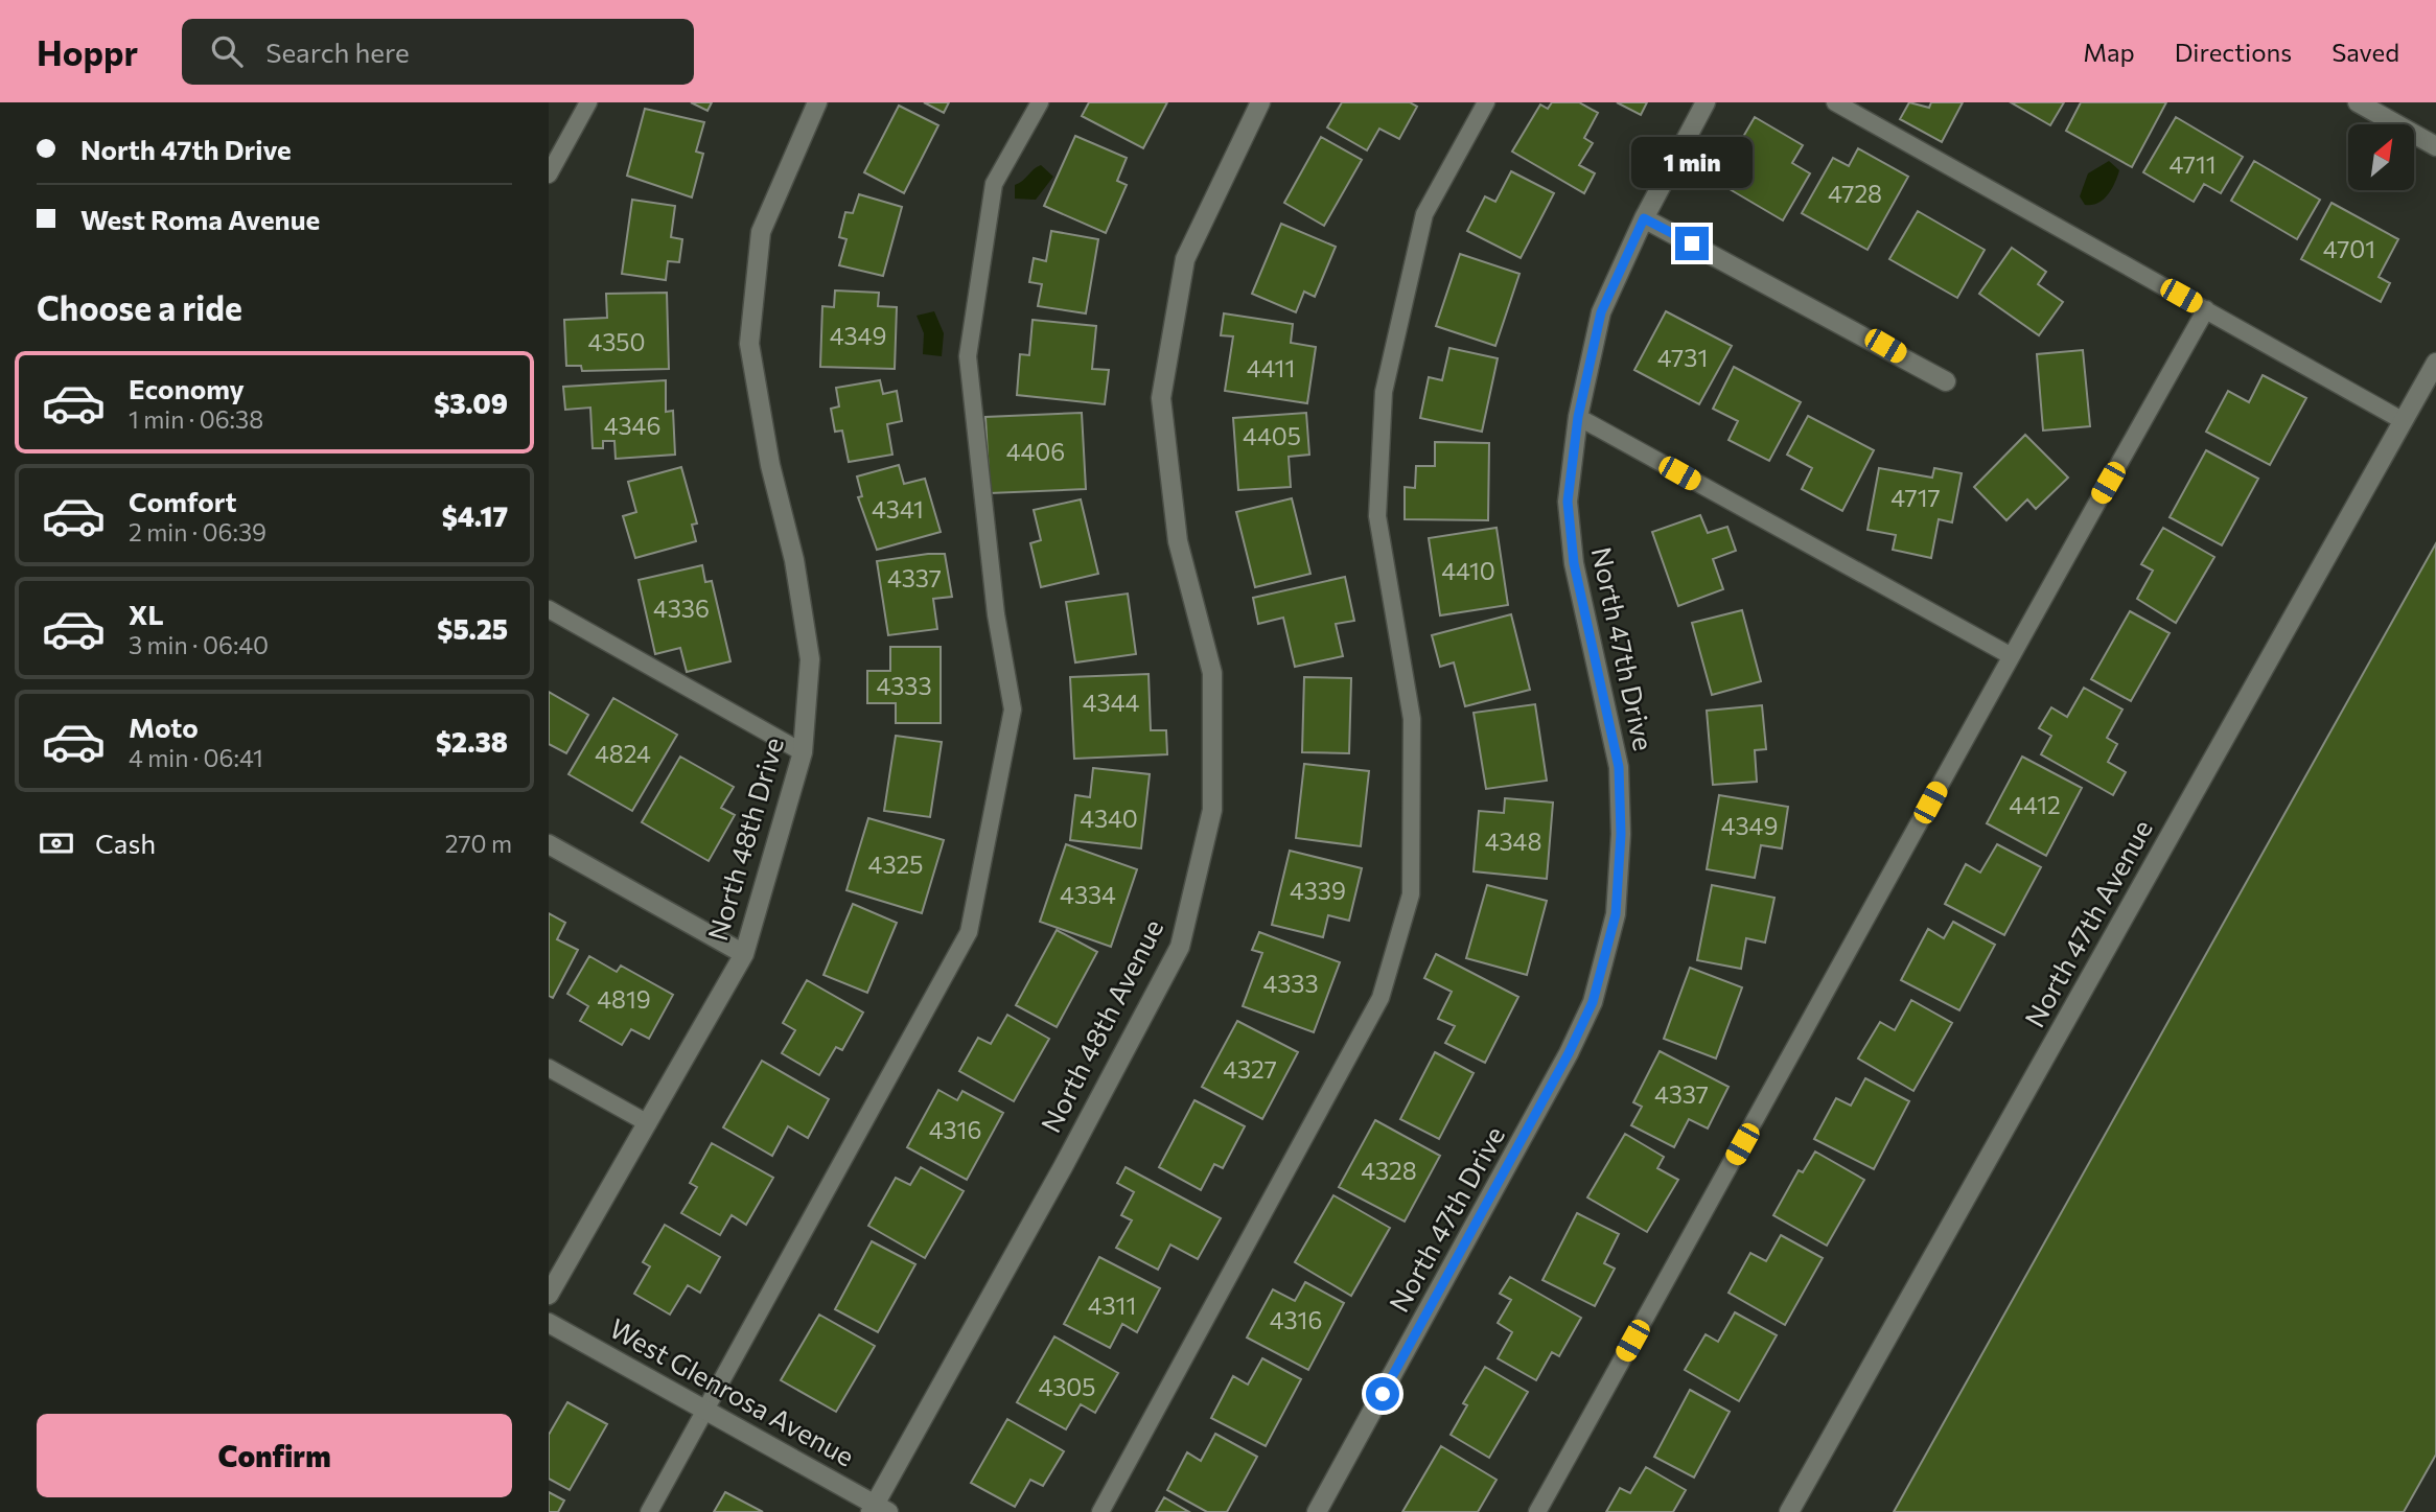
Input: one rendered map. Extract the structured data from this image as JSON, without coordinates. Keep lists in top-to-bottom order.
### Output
{
  "streets": {
    "street": [
      "North 47th Drive",
      "North 48th Drive",
      "North 47th Avenue",
      "North 48th Avenue",
      "West Glenrosa Avenue"
    ]
  },
  "crossings": [
    ["North 48th Avenue", "West Glenrosa Avenue"]
  ],
  "house_numbers": [
    "4711",
    "4728",
    "4701",
    "4349",
    "4350",
    "4731",
    "4411",
    "4346",
    "4405",
    "4406",
    "4717",
    "4341",
    "4410",
    "4337",
    "4336",
    "4333",
    "4344",
    "4824",
    "4412",
    "4340",
    "4349",
    "4348",
    "4325",
    "4339",
    "4334",
    "4333",
    "4819",
    "4327",
    "4337",
    "4316",
    "4328",
    "4311",
    "4316",
    "4305"
  ],
  "north": "top right",
  "page": {
    "header": "Hoppr",
    "search": "Search here",
    "nav": ["Map", "Directions", "Saved"],
    "banner": ["North 47th Drive", "West Roma Avenue"],
    "bubble": "1 min",
    "heading": "Choose a ride",
    "list": [
      {
        "name": "Economy",
        "note": "1 min · 06:38",
        "value": "$3.09"
      },
      {
        "name": "Comfort",
        "note": "2 min · 06:39",
        "value": "$4.17"
      },
      {
        "name": "XL",
        "note": "3 min · 06:40",
        "value": "$5.25"
      },
      {
        "name": "Moto",
        "note": "4 min · 06:41",
        "value": "$2.38"
      }
    ],
    "pay": ["Cash", "270 m"],
    "buttons": "Confirm"
  }
}
